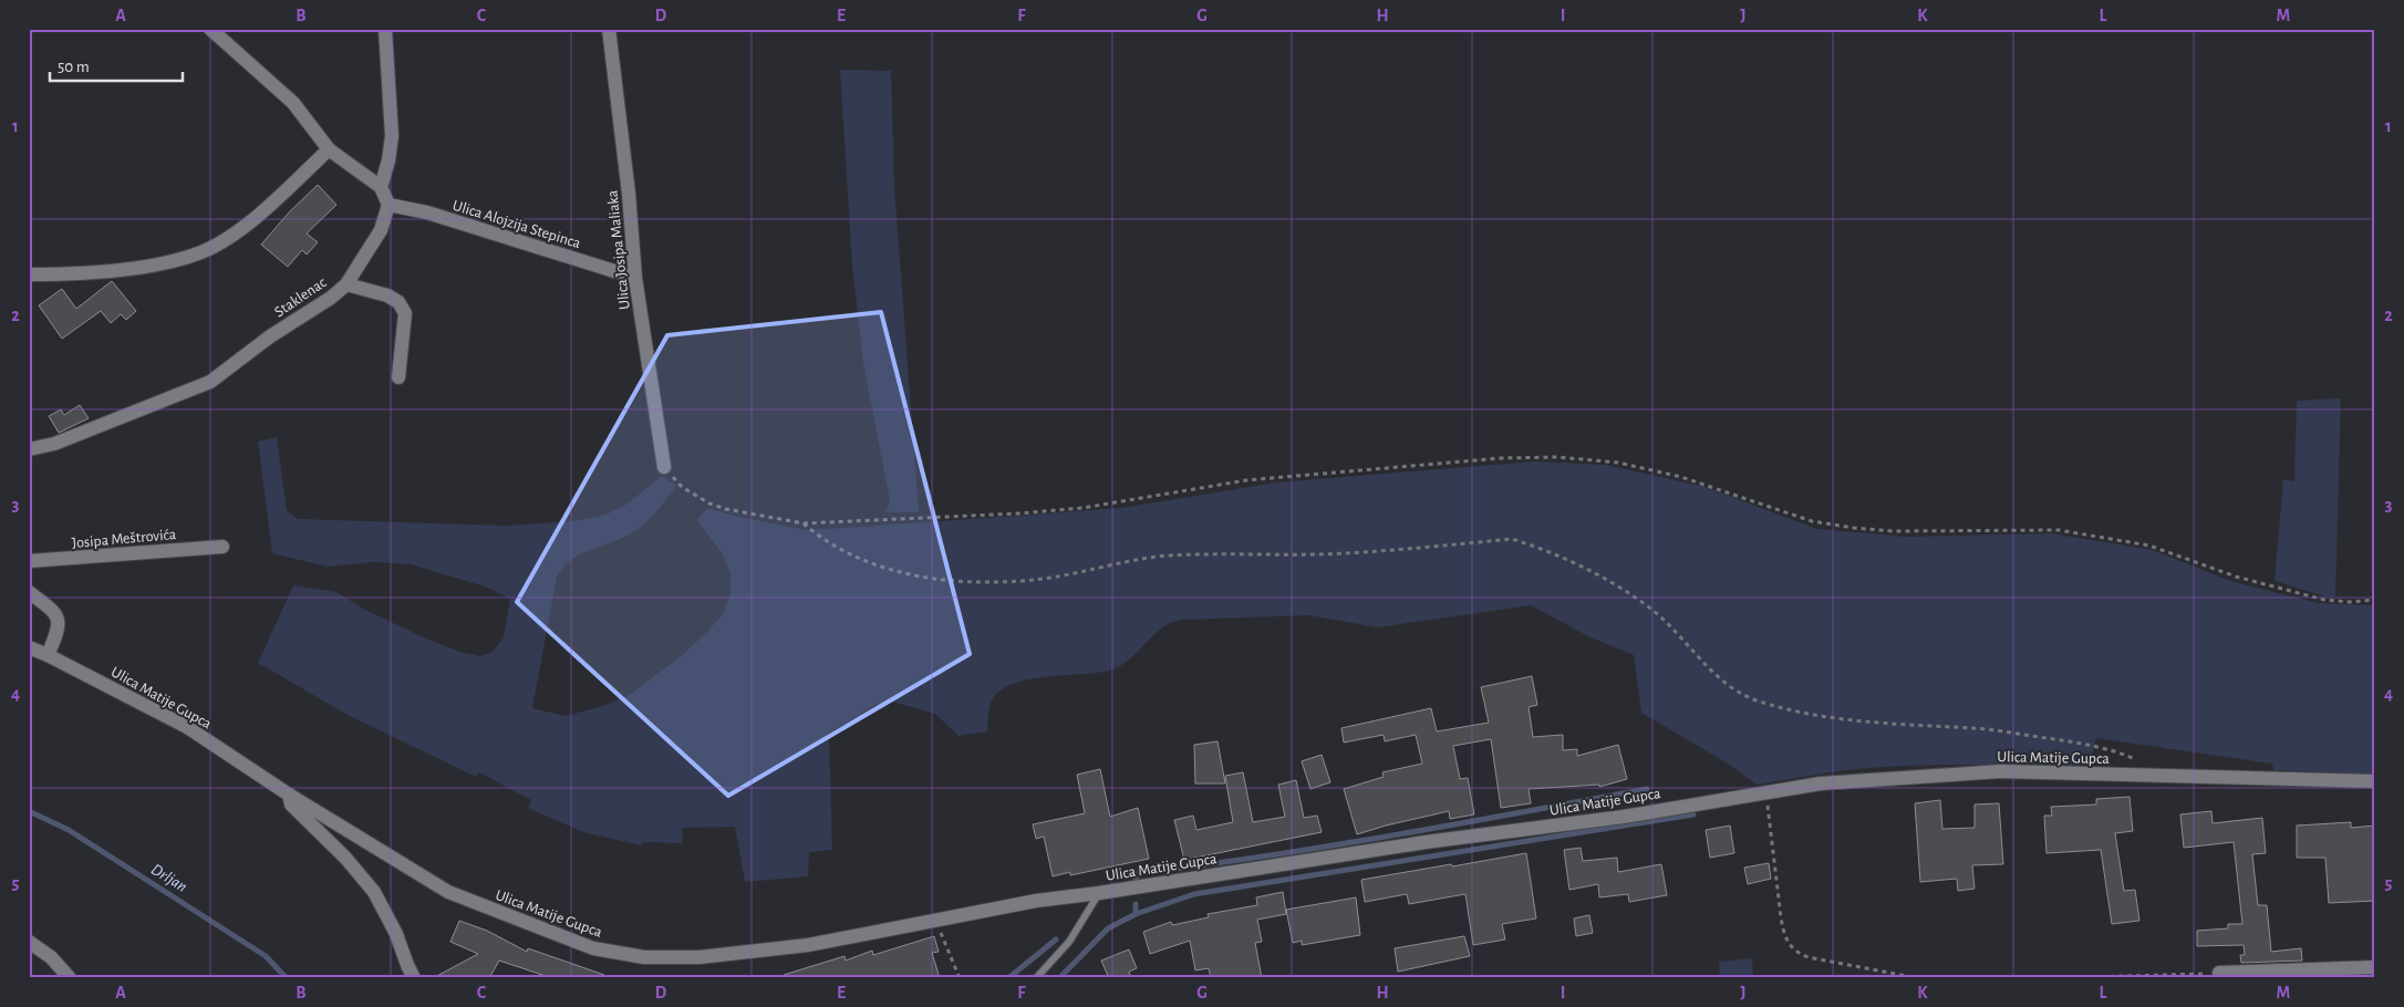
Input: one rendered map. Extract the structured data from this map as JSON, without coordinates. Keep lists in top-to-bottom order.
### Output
{
  "streets": {
    "street": [
      "Ulica Alojzija Stepinca",
      "Ulica Josipa Maliaka",
      "Staklenac",
      "Josipa Meštrovića",
      "Ulica Matije Gupca"
    ]
  },
  "crossings": [
    ["Ulica Alojzija Stepinca", "Ulica Josipa Maliaka"],
    ["Ulica Alojzija Stepinca", "Staklenac"]
  ],
  "water": ["Drljan"],
  "scale_bar": "50 m",
  "grid": {
    "columns": [
      "A",
      "B",
      "C",
      "D",
      "E",
      "F",
      "G",
      "H",
      "I",
      "J",
      "K",
      "L",
      "M"
    ],
    "rows": [
      "1",
      "2",
      "3",
      "4",
      "5"
    ]
  }
}
